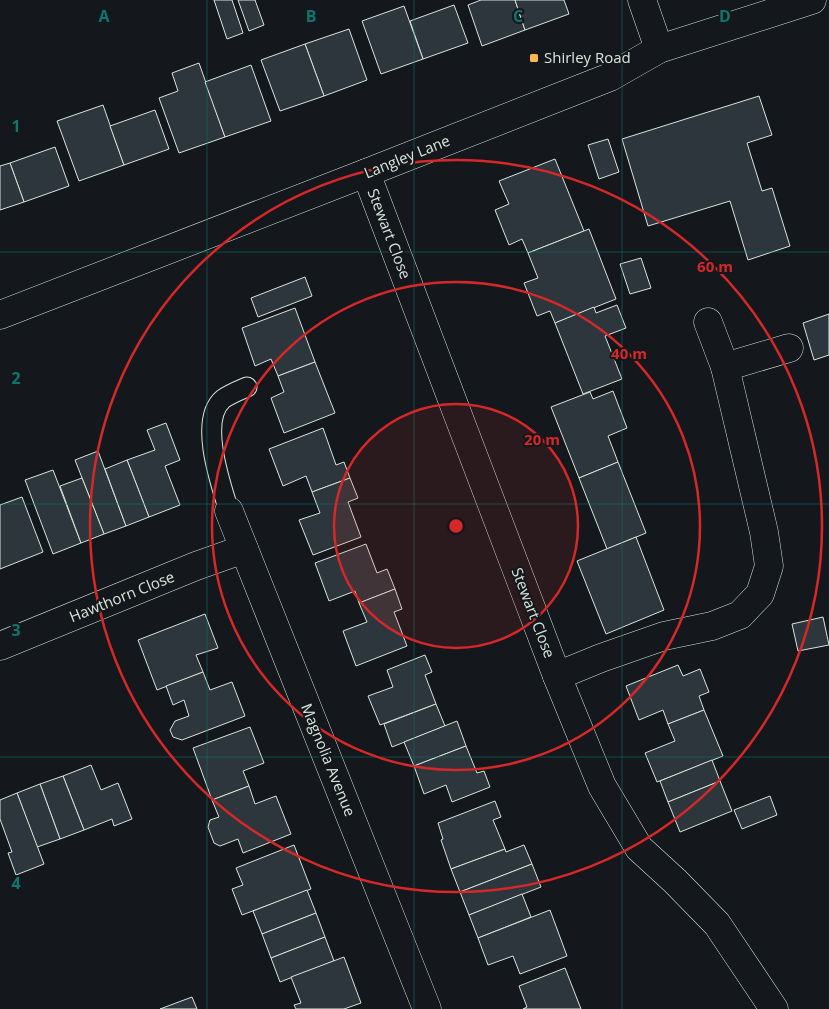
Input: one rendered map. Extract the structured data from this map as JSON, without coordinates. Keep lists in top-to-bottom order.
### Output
{
  "streets": {
    "street": [
      "Langley Lane",
      "Stewart Close",
      "Hawthorn Close",
      "Magnolia Avenue"
    ]
  },
  "crossings": [
    ["Langley Lane", "Stewart Close"],
    ["Hawthorn Close", "Magnolia Avenue"]
  ],
  "places": {
    "transit": ["Shirley Road"]
  },
  "grid": {
    "columns": [
      "A",
      "B",
      "C",
      "D"
    ],
    "rows": [
      "1",
      "2",
      "3",
      "4"
    ]
  },
  "rings": ["60 m", "40 m", "20 m"]
}
